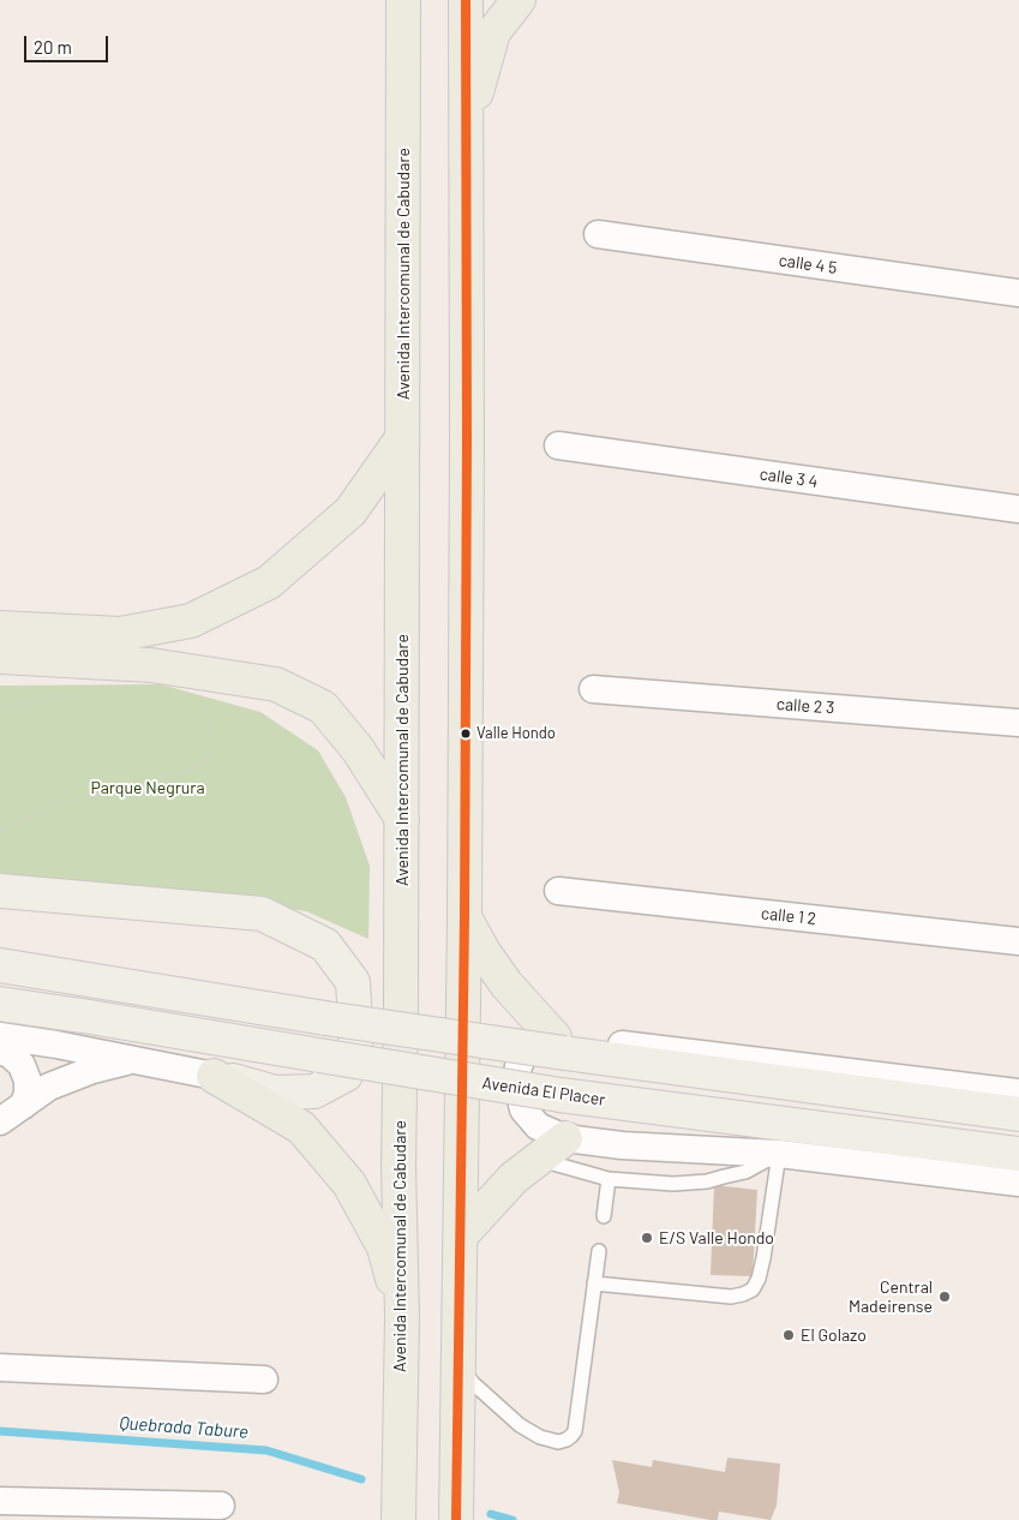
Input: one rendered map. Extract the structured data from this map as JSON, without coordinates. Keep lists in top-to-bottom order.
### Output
{
  "streets": {
    "highway": ["Avenida Intercomunal de Cabudare"],
    "main road": ["Avenida El Placer"],
    "street": [
      "calle 4 5",
      "calle 3 4",
      "calle 2 3",
      "calle 1 2"
    ]
  },
  "water": ["Quebrada Tabure"],
  "parks": ["Parque Negrura"],
  "places": [
    "Valle Hondo",
    "E/S Valle Hondo",
    "Central Madeirense",
    "El Golazo"
  ],
  "scale_bar": "20 m"
}
